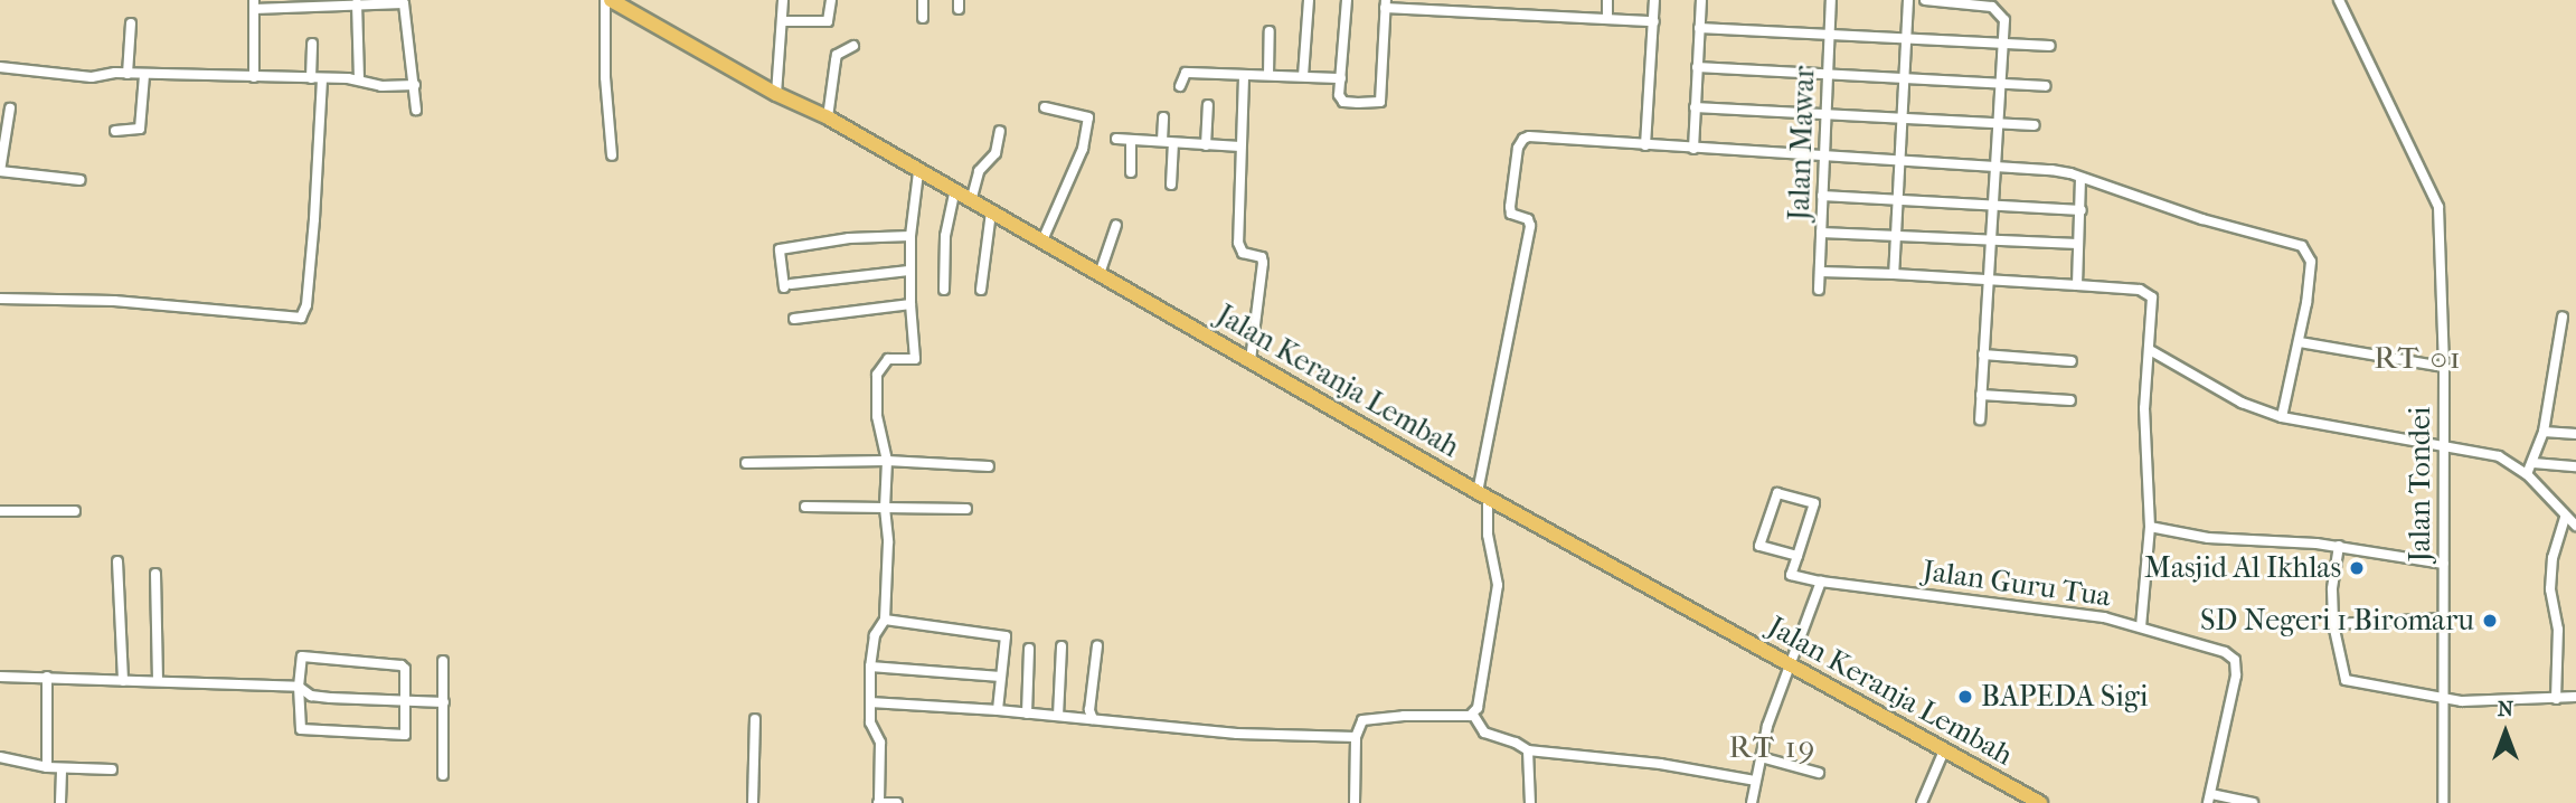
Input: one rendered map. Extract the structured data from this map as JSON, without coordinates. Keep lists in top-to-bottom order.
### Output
{
  "streets": {
    "main road": ["Jalan Keranja Lembah"],
    "street": ["Jalan Mawar", "Jalan Tondei", "Jalan Guru Tua"]
  },
  "districts": ["RT 01", "RT 19"],
  "places": ["Masjid Al Ikhlas", "SD Negeri 1 Biromaru", "BAPEDA Sigi"],
  "north": "top"
}
